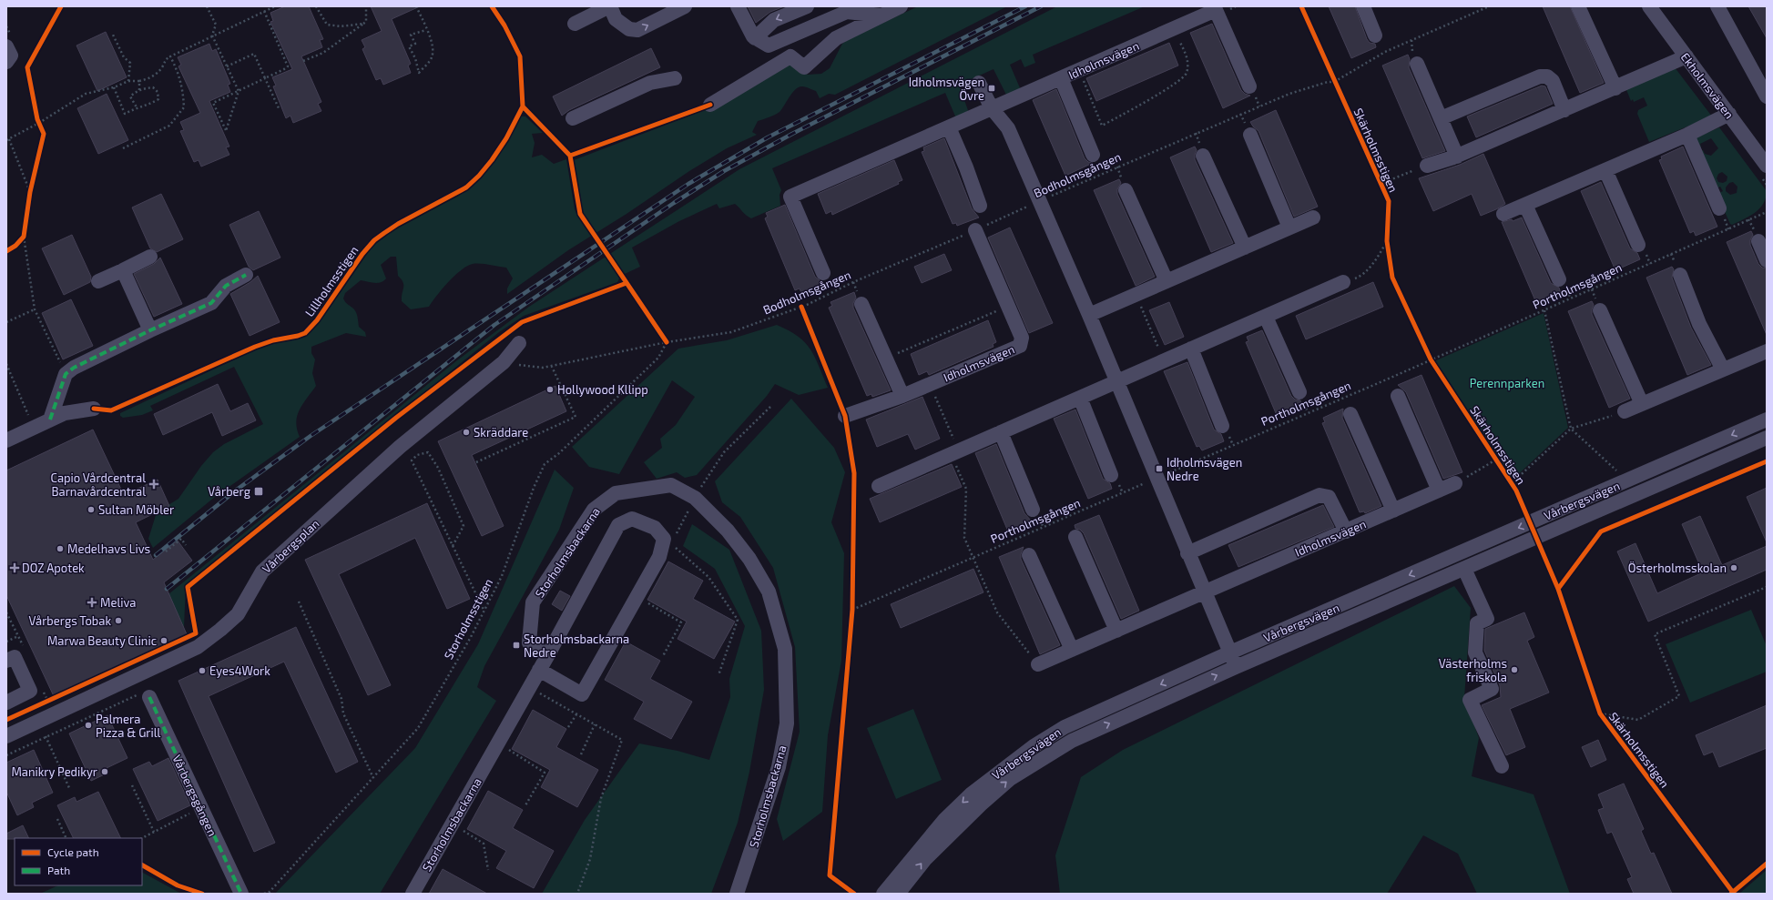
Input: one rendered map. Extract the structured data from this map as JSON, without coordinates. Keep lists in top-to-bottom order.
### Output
{
  "streets": {
    "street": [
      "Idholmsvägen",
      "Ekholmsvägen",
      "Vårbergsvägen",
      "Vårbergsplan",
      "Storholmsbackarna",
      "Vårbergsgången"
    ],
    "path": ["Portholmsgången", "Storholmsstigen"],
    "cycle path": ["Skärholmsstigen", "Bodholmsgången", "Lillholmsstigen"]
  },
  "crossings": [
    ["Idholmsvägen", "Bodholmsgången"],
    ["Bodholmsgången", "Vårbergsplan"],
    ["Bodholmsgången", "Storholmsstigen"]
  ],
  "parks": ["Perennparken"],
  "places": {
    "transit": [
      "Idholmsvägen Övre",
      "Idholmsvägen Nedre",
      "Vårberg",
      "Storholmsbackarna Nedre"
    ],
    "other": [
      "Hollywood Kllipp",
      "Skräddare",
      "Sultan Möbler",
      "Medelhavs Livs",
      "Österholmsskolan",
      "Vårbergs Tobak",
      "Marwa Beauty Clinic",
      "Västerholms friskola",
      "Eyes4Work",
      "Palmera Pizza & Grill",
      "Manikry Pedikyr"
    ],
    "health": ["Capio Vårdcentral Barnavårdcentral", "DOZ Apotek", "Meliva"]
  },
  "legend": ["Cycle path", "Path"]
}
